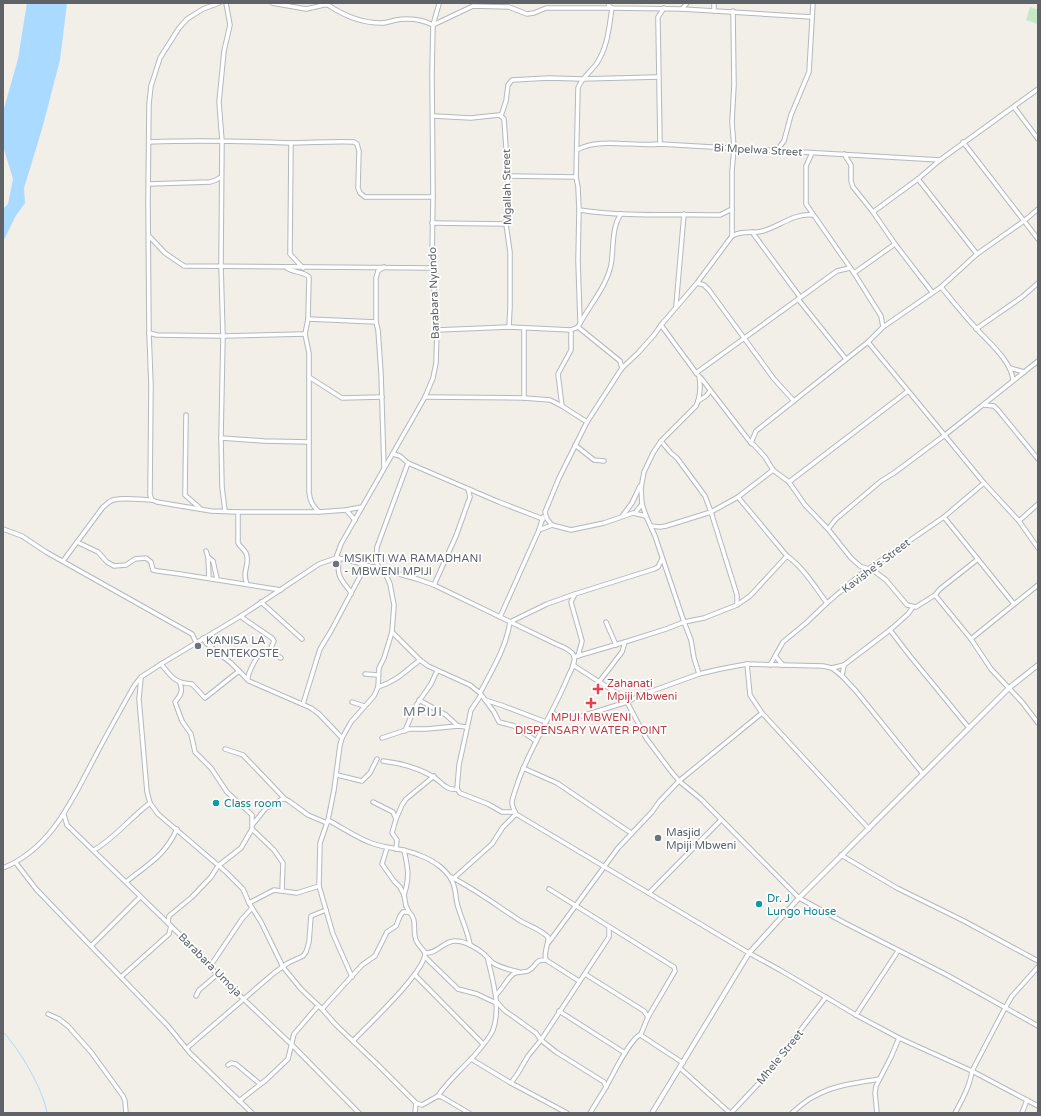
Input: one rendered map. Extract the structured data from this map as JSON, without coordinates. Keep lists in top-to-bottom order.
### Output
{
  "streets": {
    "street": [
      "Bi Mpelwa Street",
      "Mgallah Street",
      "Barabara Nyundo",
      "Kavishe’s Street",
      "Barabara Umoja",
      "Mhele Street"
    ]
  },
  "districts": ["MPIJI"],
  "places": {
    "other": [
      "MSIKITI WA RAMADHANI - MBWENI MPIJI",
      "KANISA LA PENTEKOSTE",
      "Class room",
      "Masjid Mpiji Mbweni",
      "Dr. J Lungo House"
    ],
    "health": ["Zahanati Mpiji Mbweni", "MPIJI MBWENI DISPENSARY WATER POINT"]
  }
}
